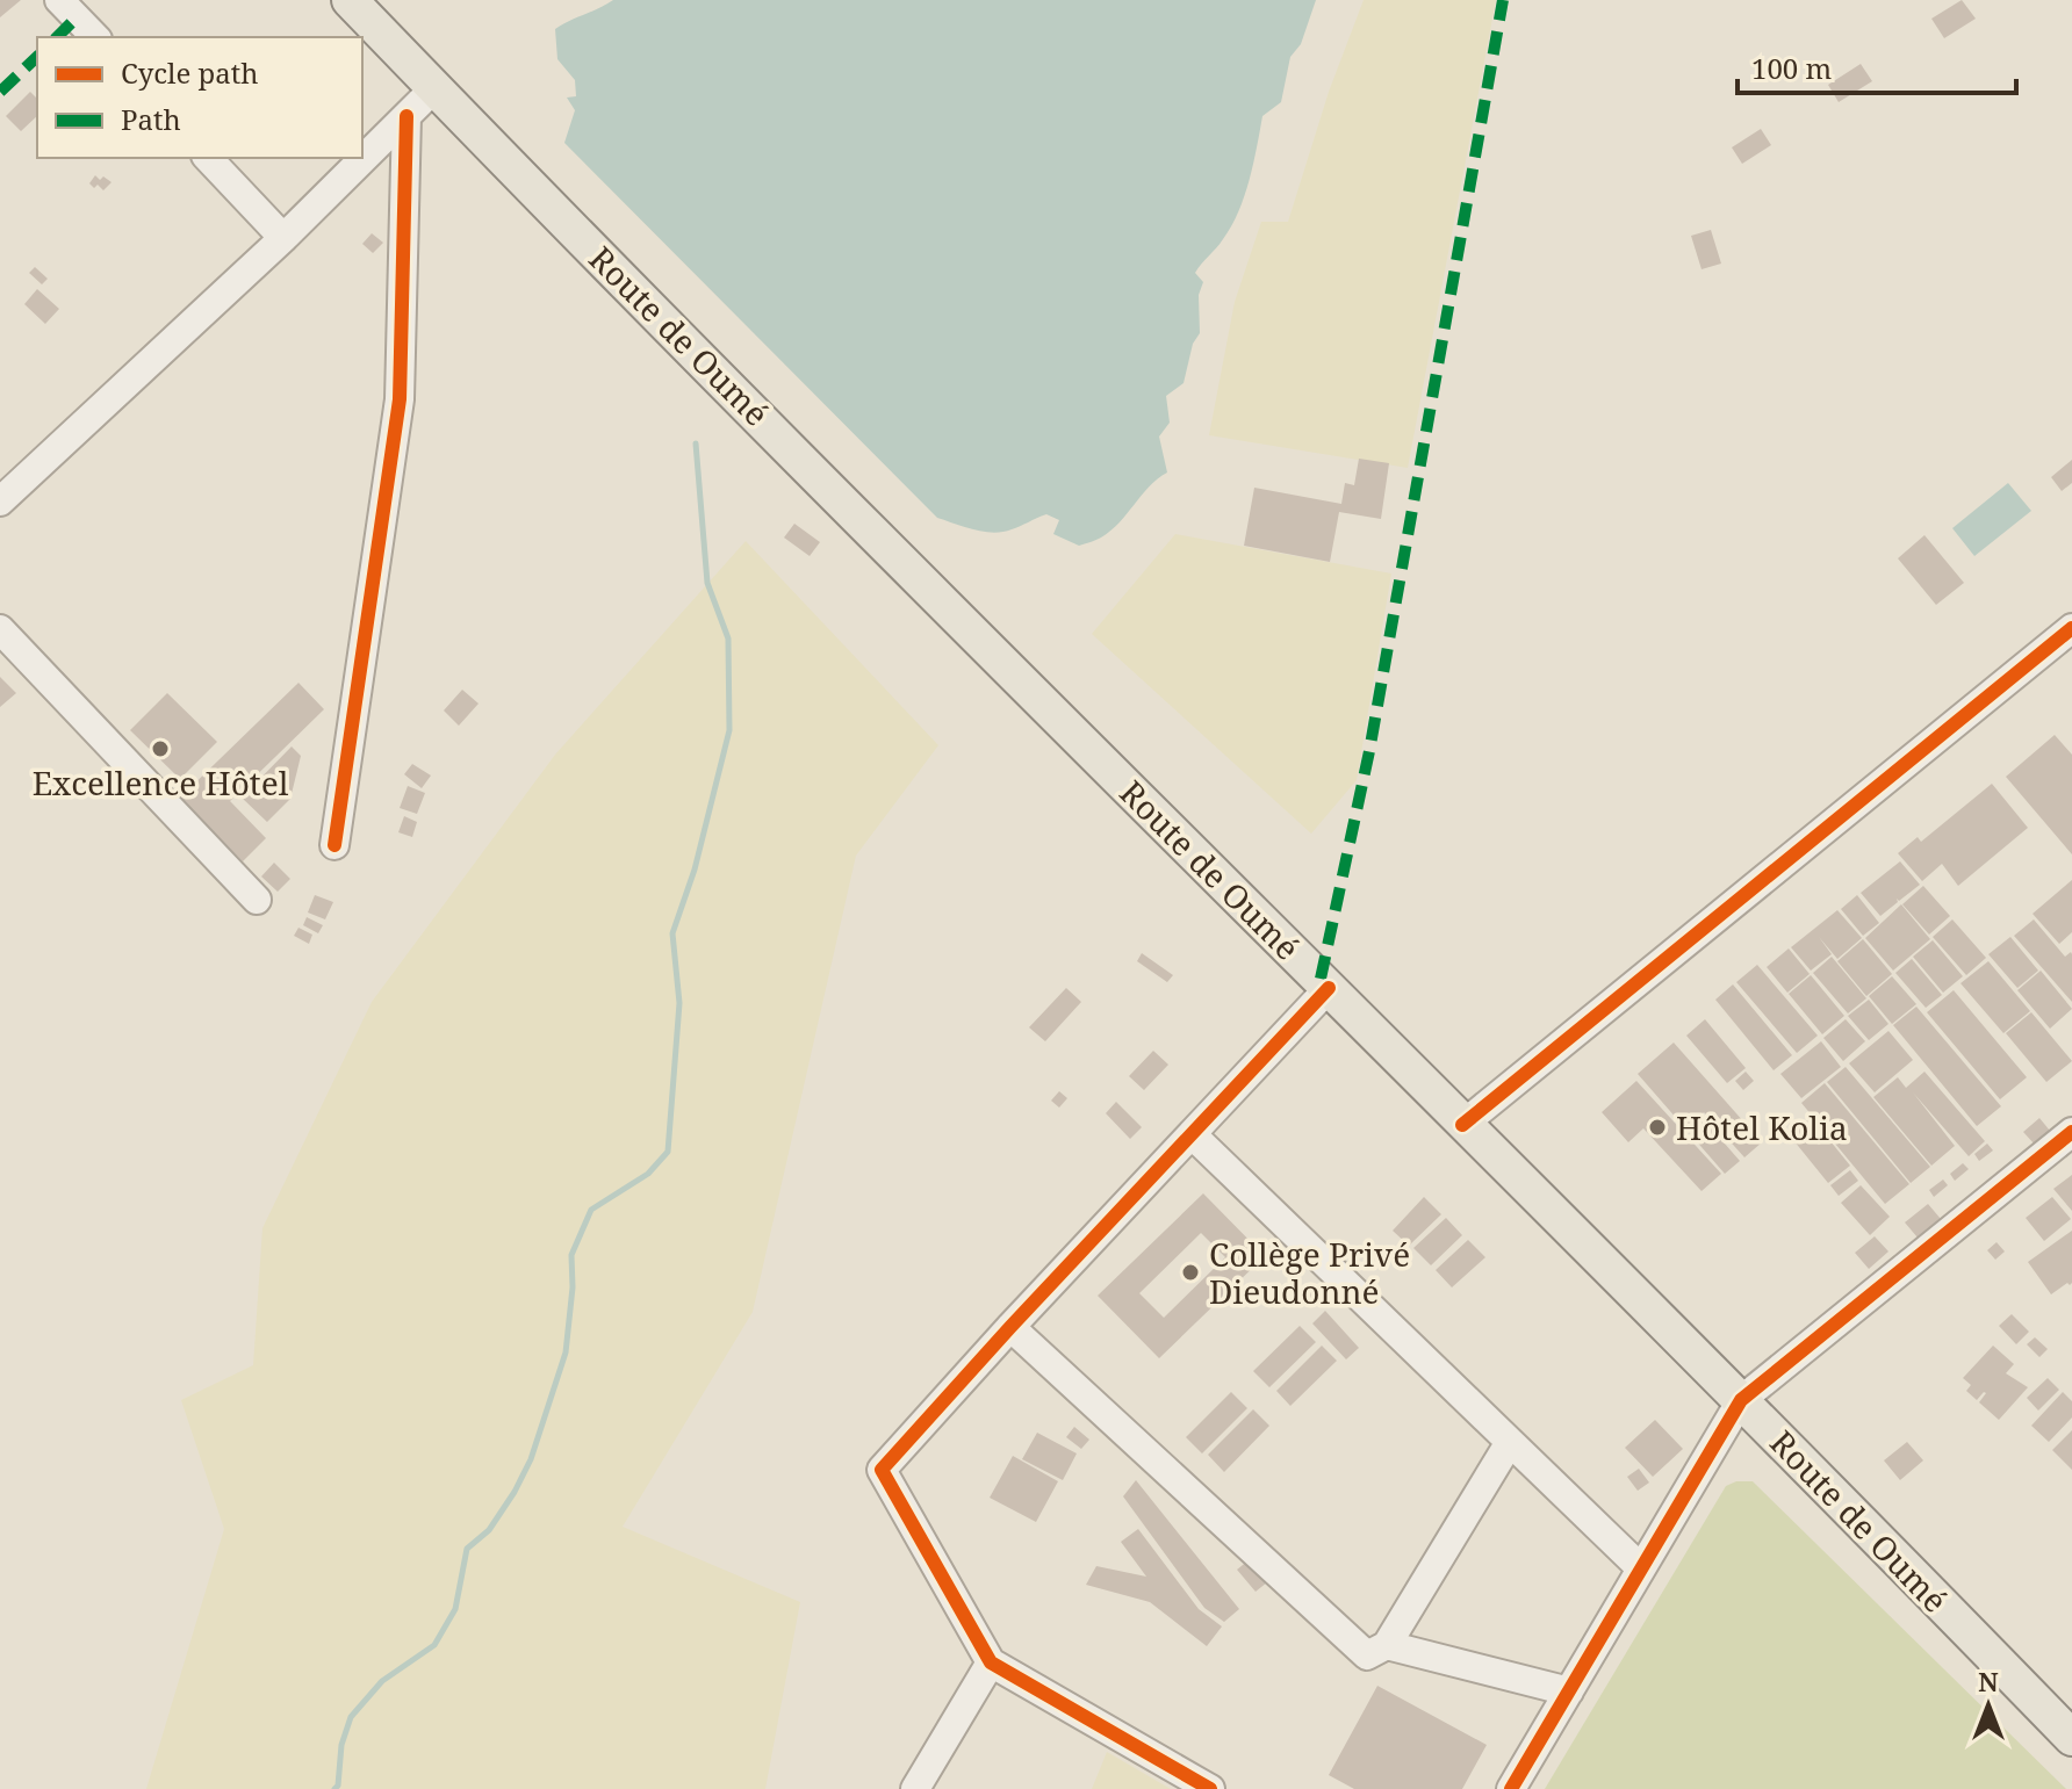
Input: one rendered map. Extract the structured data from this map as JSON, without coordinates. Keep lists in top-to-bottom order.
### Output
{
  "streets": {
    "main road": ["Route de Oumé"]
  },
  "places": ["Excellence Hôtel", "Hôtel Kolia", "Collège Privé Dieudonné"],
  "legend": ["Cycle path", "Path"],
  "scale_bar": "100 m",
  "north": "top"
}
